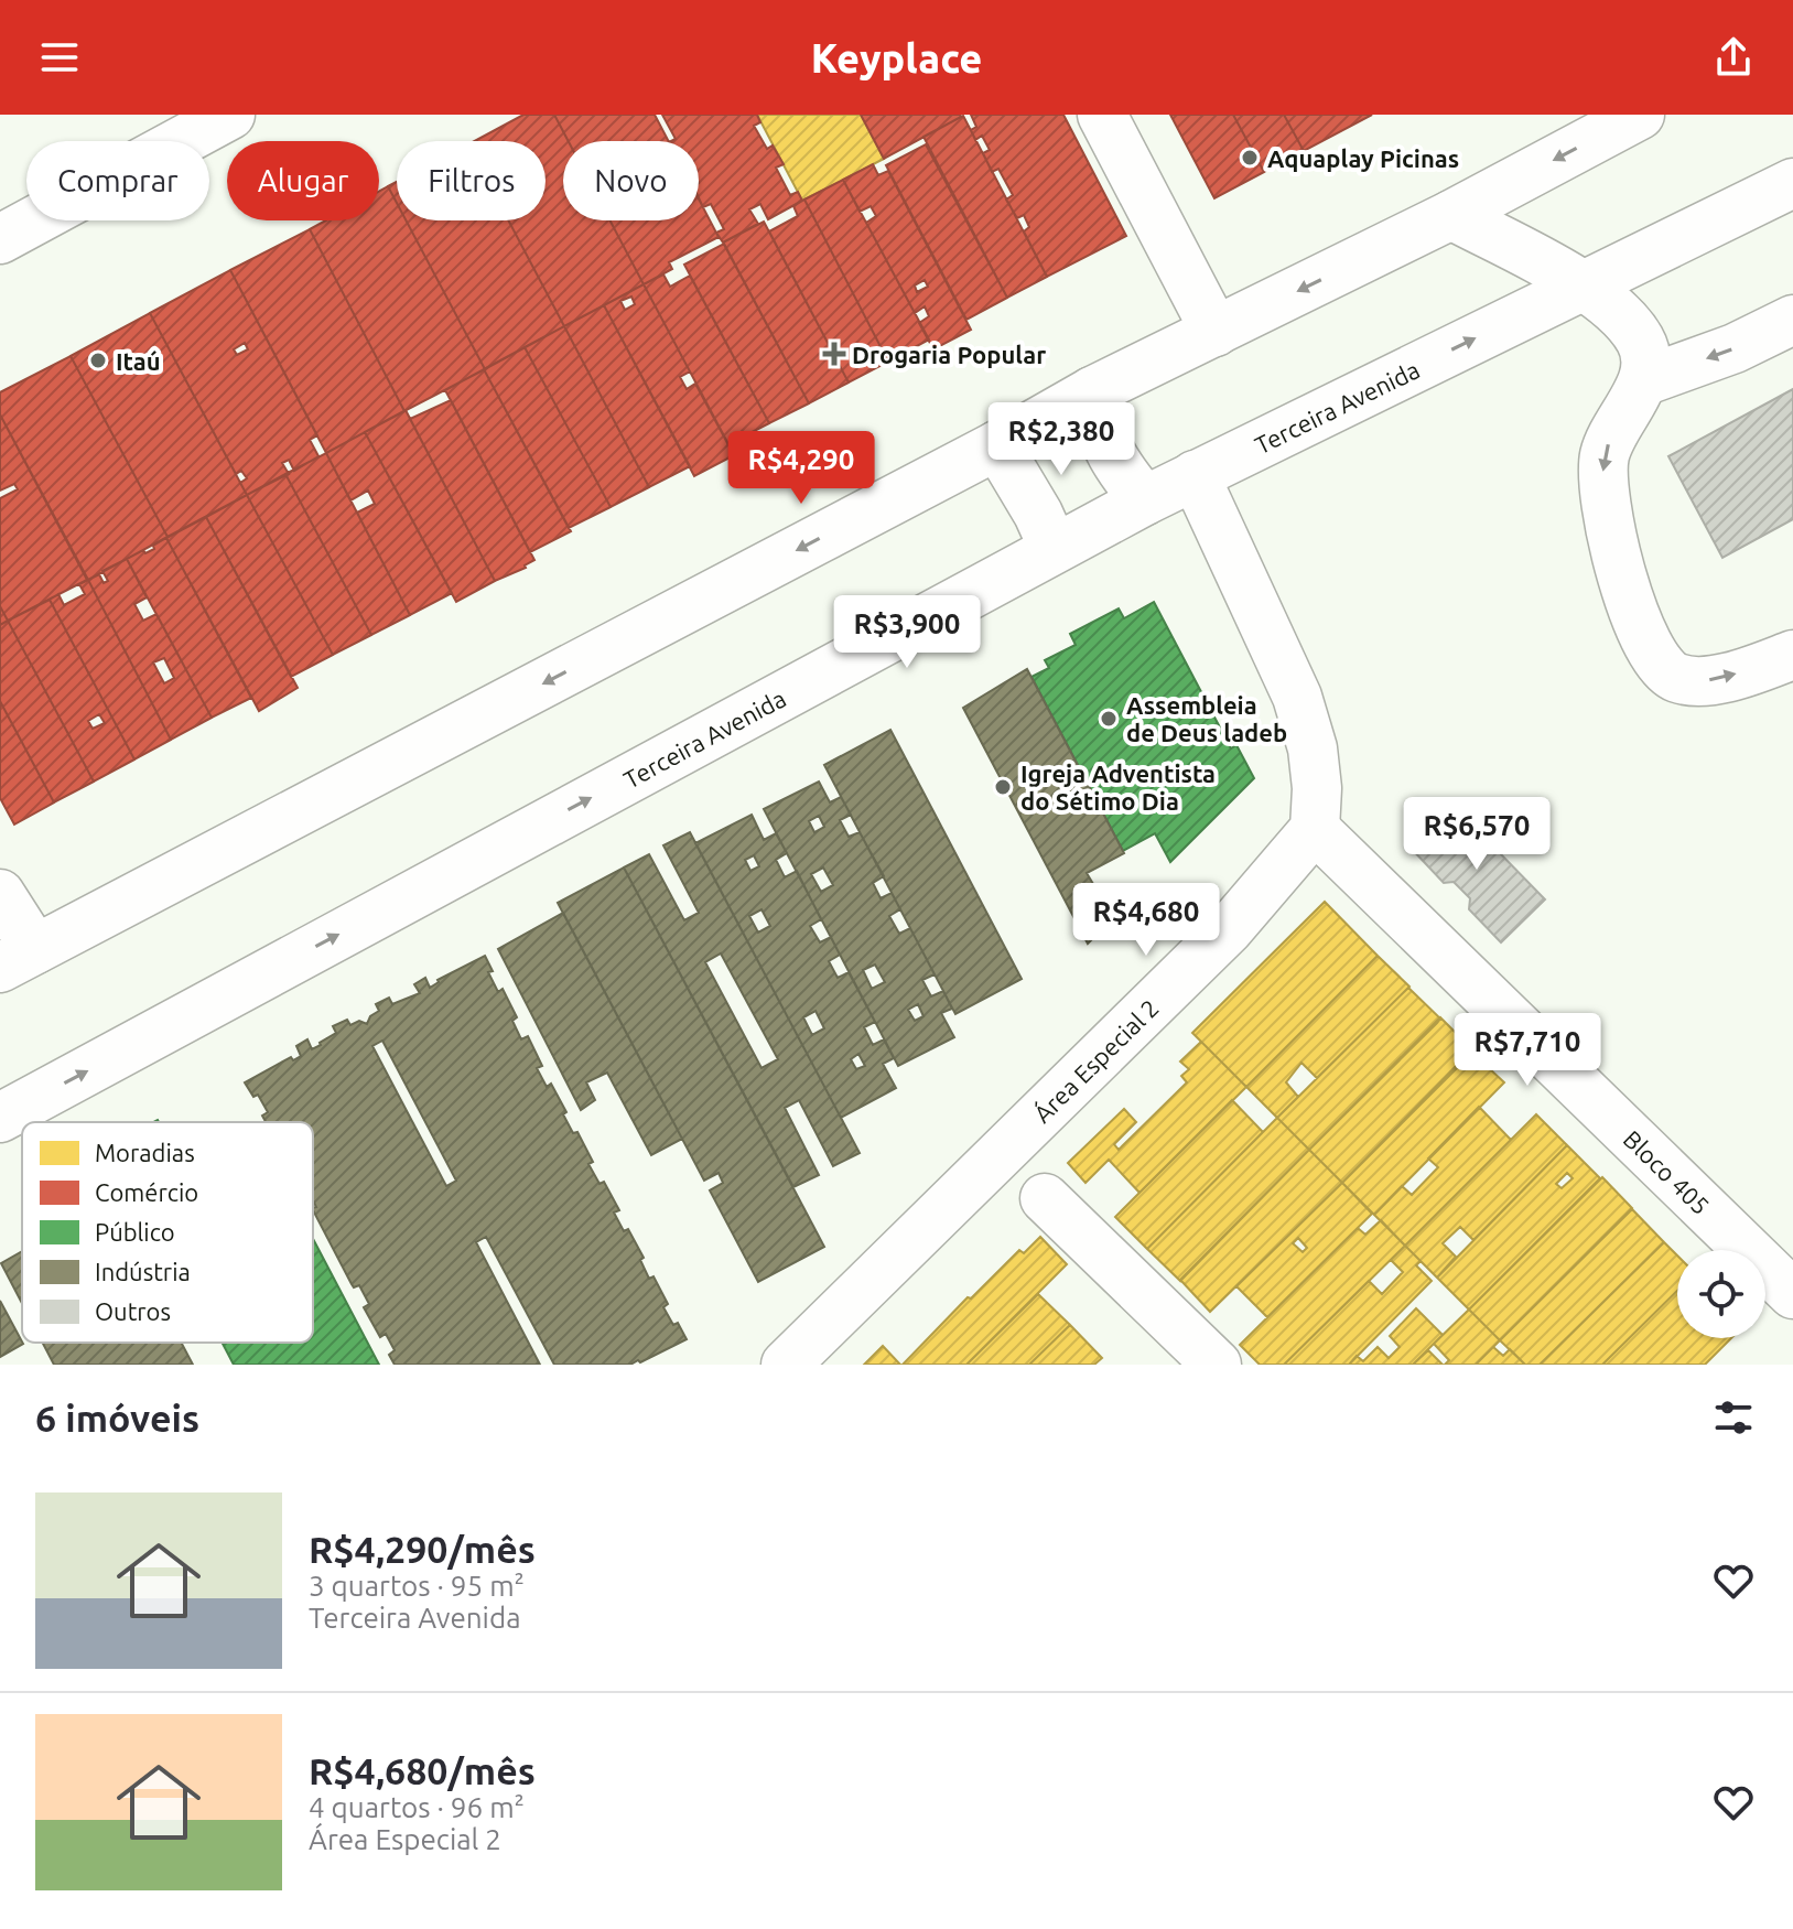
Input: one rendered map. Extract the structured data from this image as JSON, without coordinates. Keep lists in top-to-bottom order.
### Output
{
  "streets": {
    "street": ["Terceira Avenida", "Área Especial 2", "Bloco 405"]
  },
  "crossings": [
    ["Área Especial 2", "Bloco 405"]
  ],
  "places": {
    "other": [
      "Aquaplay Picinas",
      "Itaú",
      "Assembleia de Deus ladeb",
      "Igreja Adventista do Sétimo Dia"
    ],
    "health": ["Drogaria Popular"]
  },
  "legend": [
    "Moradias",
    "Comércio",
    "Público",
    "Indústria",
    "Outros"
  ],
  "page": {
    "header": "Keyplace",
    "chip": [
      "Comprar",
      "Alugar",
      "Filtros",
      "Novo"
    ],
    "price": [
      "R$2,380",
      "R$4,290",
      "R$3,900",
      "R$6,570",
      "R$4,680",
      "R$7,710"
    ],
    "heading": "6 imóveis",
    "list": [
      {
        "name": "R$4,290/mês",
        "note": "3 quartos · 95 m² · Terceira Avenida"
      },
      {
        "name": "R$4,680/mês",
        "note": "4 quartos · 96 m² · Área Especial 2"
      }
    ]
  }
}
